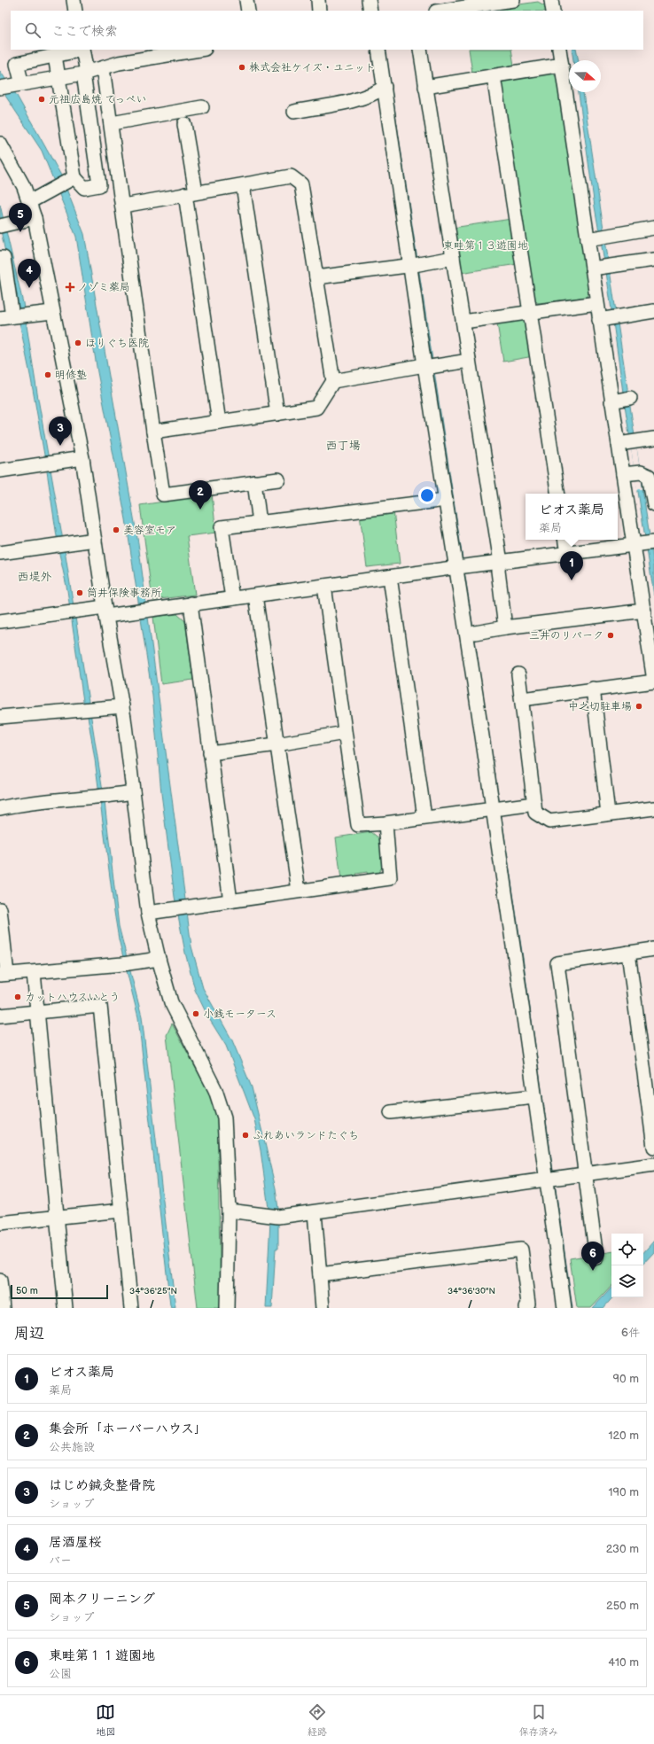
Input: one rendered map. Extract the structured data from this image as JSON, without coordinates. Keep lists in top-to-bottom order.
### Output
{
  "districts": ["西丁場", "西堤外"],
  "parks": ["東畦第１３遊園地"],
  "places": {
    "other": [
      "株式会社ケイズ・ユニット",
      "元祖広島焼 てっぺい",
      "ほりぐち医院",
      "明修塾",
      "美容室モア",
      "筒井保険事務所",
      "三井のリパーク",
      "中之切駐車場",
      "カットハウスいとう",
      "小銭モータース",
      "ふれあいランドたぐち"
    ],
    "health": ["ノゾミ薬局"]
  },
  "scale_bar": "50 m",
  "north": "right",
  "page": {
    "search": "ここで検索",
    "pins": [
      "5",
      "4",
      "3",
      "2",
      "1",
      "6"
    ],
    "popup": ["ビオス薬局", "薬局"],
    "scale": "50 m",
    "heading": ["周辺", "6件"],
    "list": [
      {
        "mark": "1",
        "name": "ビオス薬局",
        "note": "薬局",
        "value": "90 m"
      },
      {
        "mark": "2",
        "name": "集会所「ホーバーハウス」",
        "note": "公共施設",
        "value": "120 m"
      },
      {
        "mark": "3",
        "name": "はじめ鍼灸整骨院",
        "note": "ショップ",
        "value": "190 m"
      },
      {
        "mark": "4",
        "name": "居酒屋桜",
        "note": "バー",
        "value": "230 m"
      },
      {
        "mark": "5",
        "name": "岡本クリーニング",
        "note": "ショップ",
        "value": "250 m"
      },
      {
        "mark": "6",
        "name": "東畦第１１遊園地",
        "note": "公園",
        "value": "410 m"
      }
    ],
    "nav": ["地図", "経路", "保存済み"]
  },
  "coordinates": ["34°36'25\"N", "34°36'30\"N"]
}
